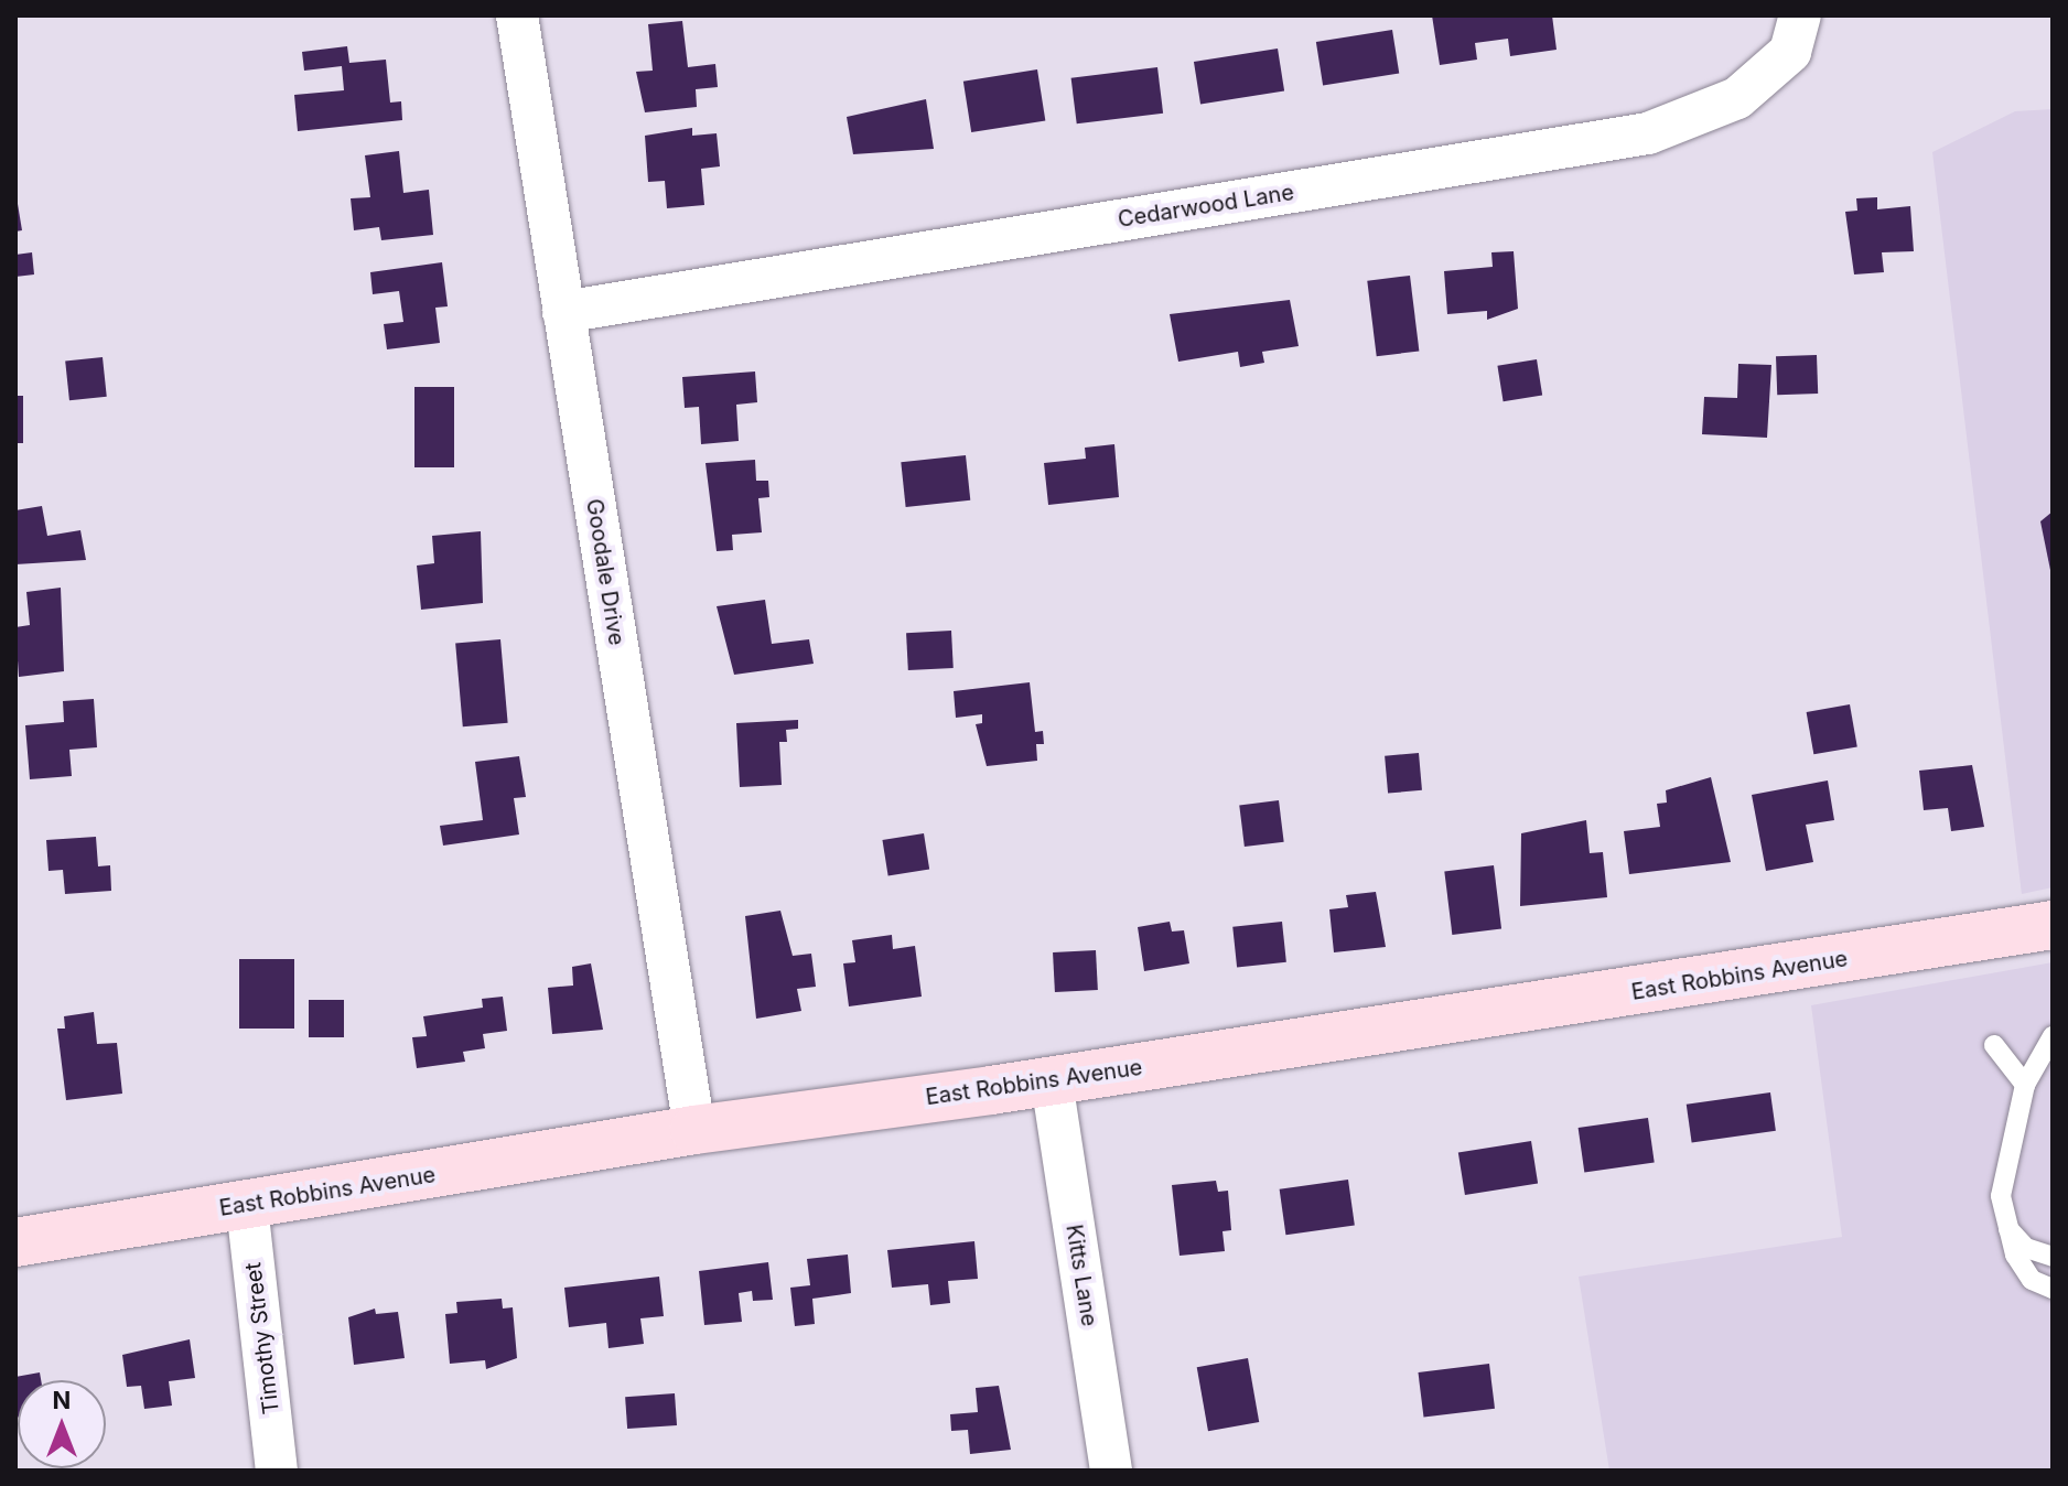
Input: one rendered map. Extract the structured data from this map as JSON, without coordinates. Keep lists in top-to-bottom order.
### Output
{
  "streets": {
    "main road": ["East Robbins Avenue"],
    "street": [
      "Cedarwood Lane",
      "Goodale Drive",
      "Kitts Lane",
      "Timothy Street"
    ]
  },
  "crossings": [
    ["Cedarwood Lane", "Goodale Drive"],
    ["Goodale Drive", "East Robbins Avenue"],
    ["East Robbins Avenue", "Kitts Lane"],
    ["East Robbins Avenue", "Timothy Street"]
  ],
  "north": "top"
}
